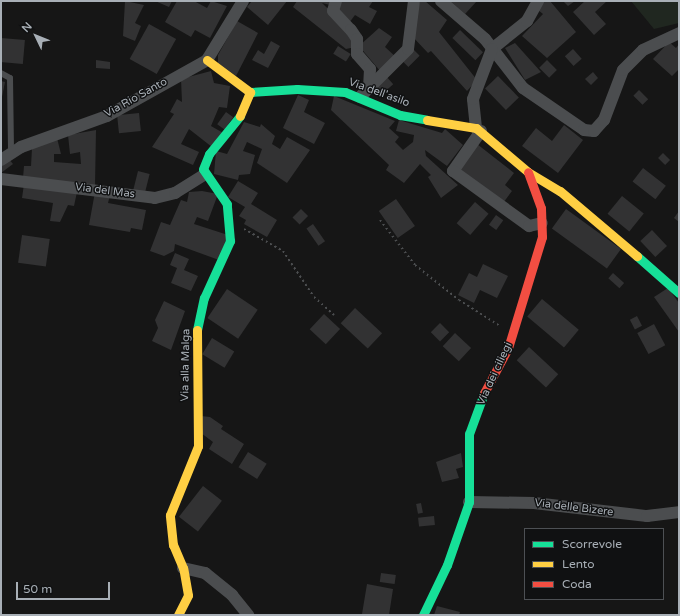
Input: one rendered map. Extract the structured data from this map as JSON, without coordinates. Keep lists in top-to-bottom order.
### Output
{
  "streets": {
    "street": [
      "Via dell'asilo",
      "Via Rio Santo",
      "Via del Mas",
      "Via alla Malga",
      "Via dei ciliegi",
      "Via delle Bìzere"
    ]
  },
  "crossings": [
    ["Via dell'asilo", "Via dei ciliegi"],
    ["Via del Mas", "Via alla Malga"],
    ["Via dei ciliegi", "Via delle Bìzere"]
  ],
  "legend": ["Scorrevole", "Lento", "Coda"],
  "scale_bar": "50 m",
  "north": "top left"
}
